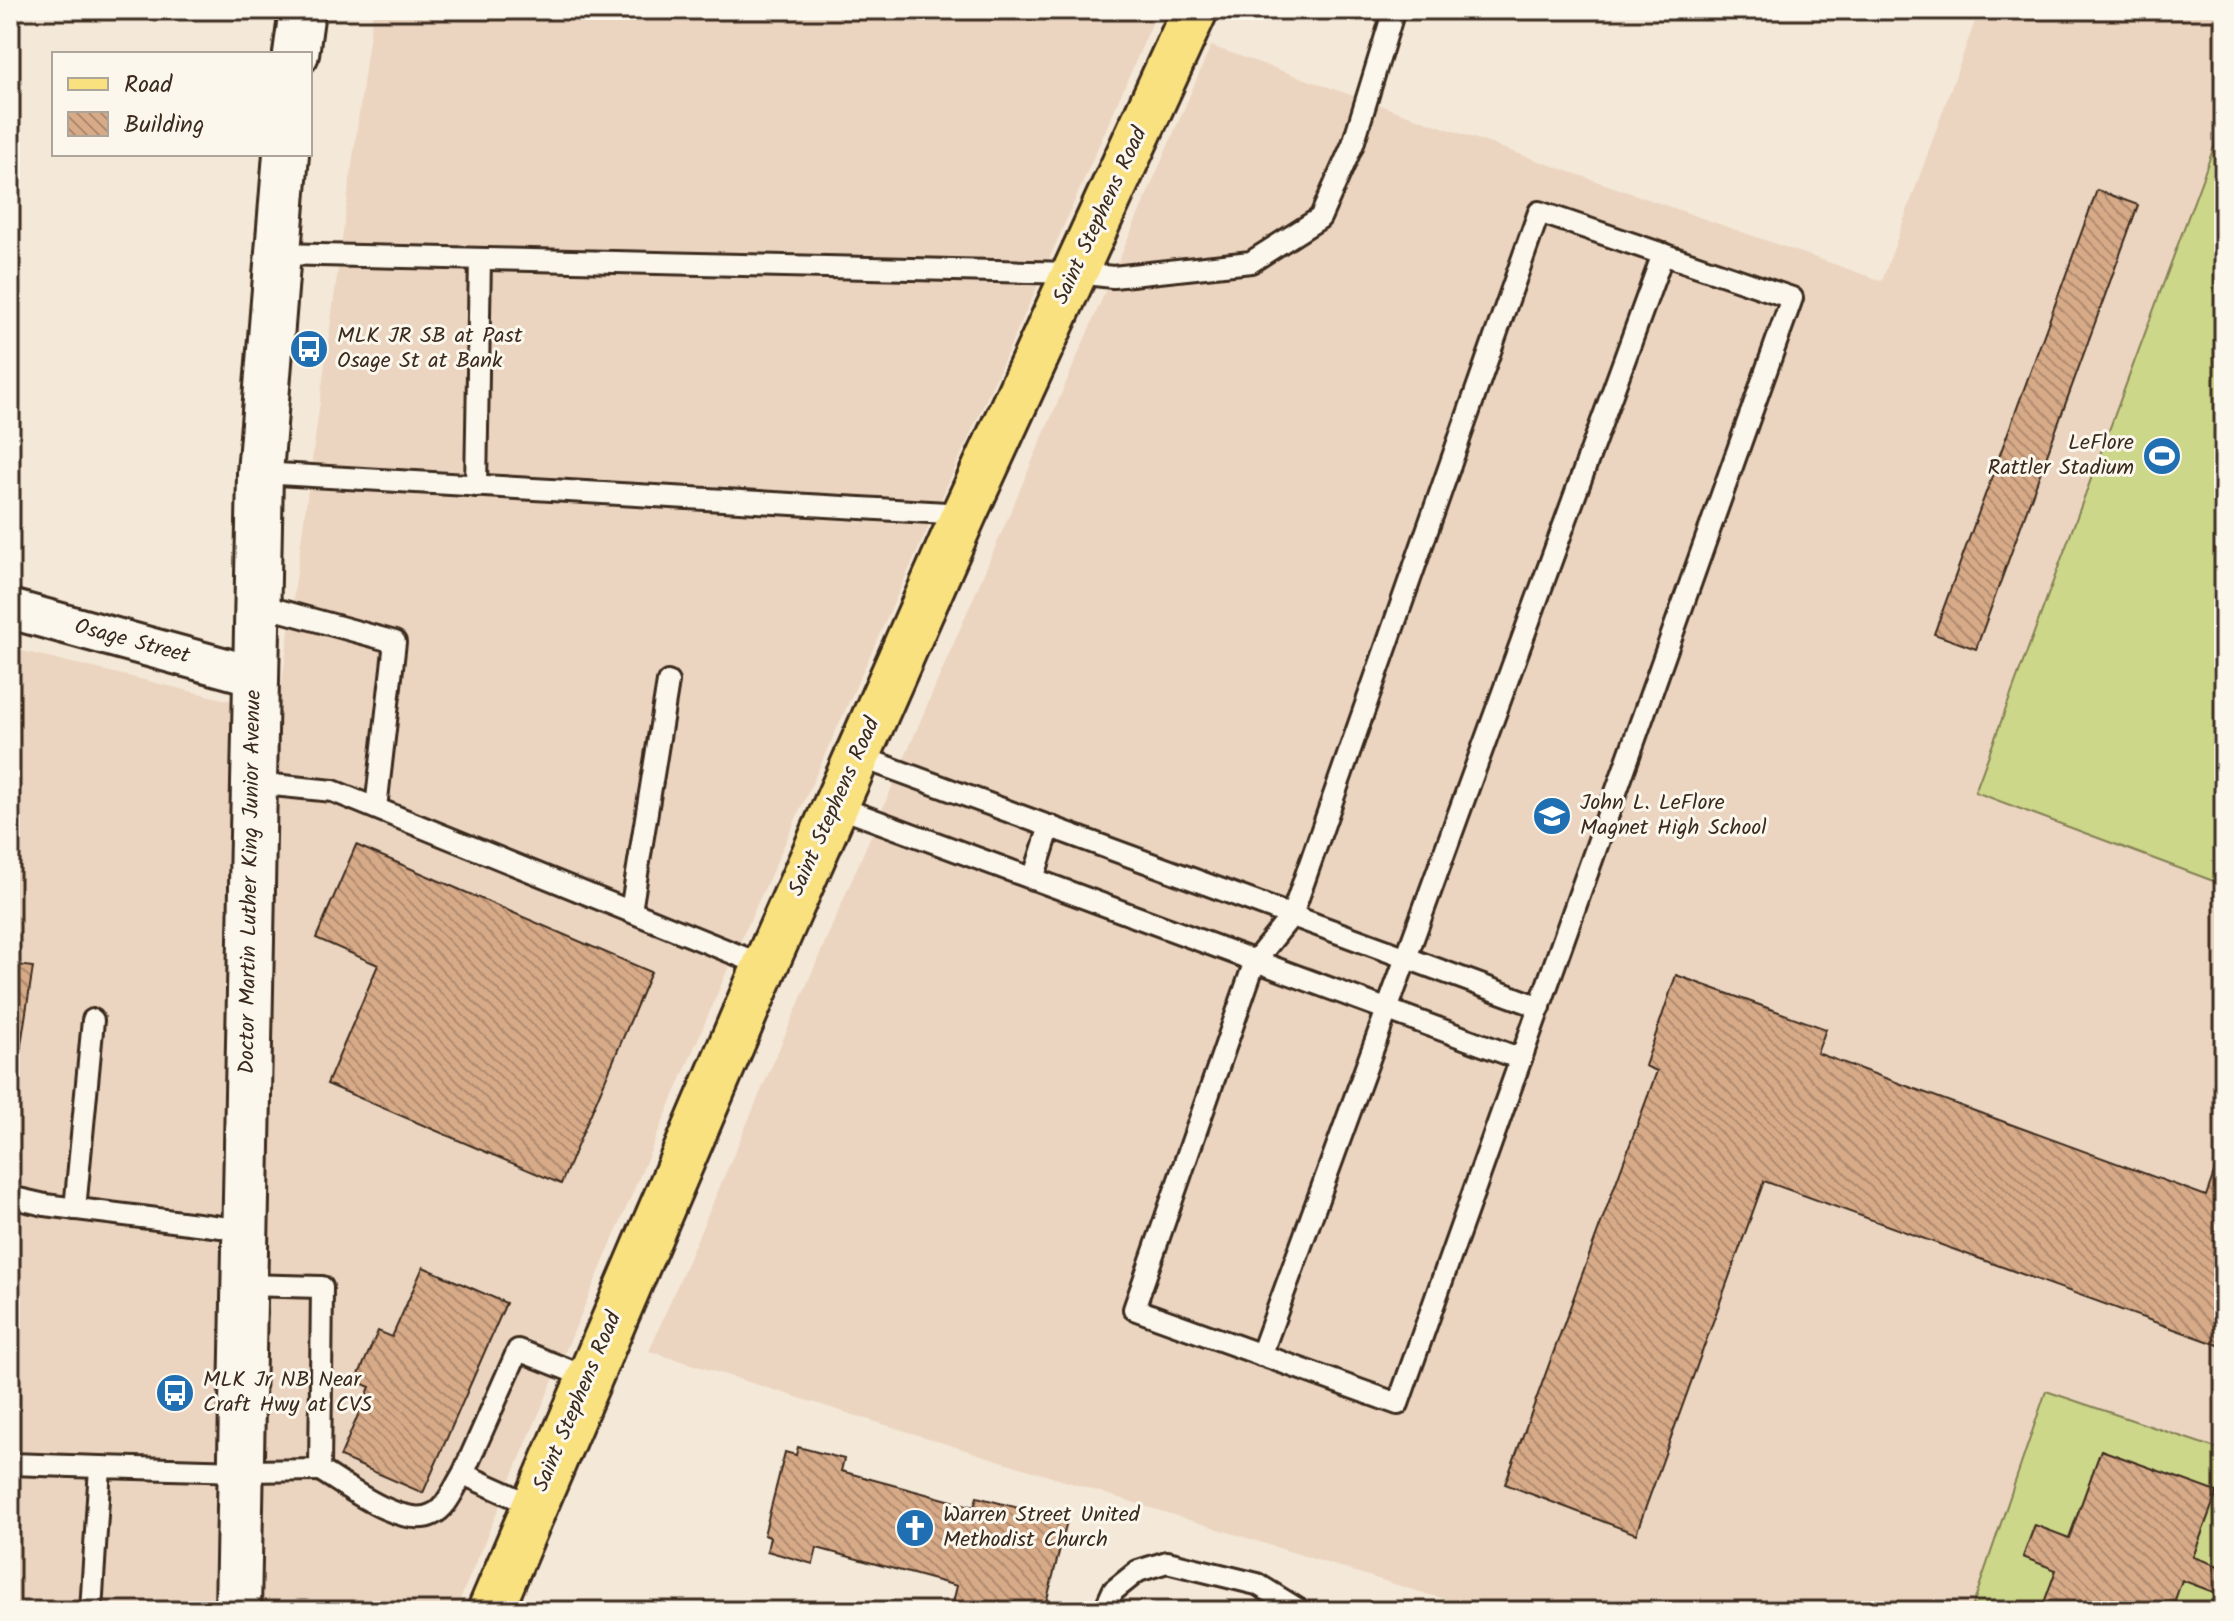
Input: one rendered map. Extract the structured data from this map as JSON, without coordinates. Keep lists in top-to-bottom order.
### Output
{
  "streets": {
    "main road": ["Saint Stephens Road", "Doctor Martin Luther King Junior Avenue"],
    "street": ["Osage Street"]
  },
  "crossings": [
    ["Osage Street", "Doctor Martin Luther King Junior Avenue"]
  ],
  "places": {
    "bus stop": ["MLK JR SB at Past Osage St at Bank", "MLK Jr NB Near Craft Hwy at CVS"],
    "sports": ["LeFlore Rattler Stadium"],
    "school or university": ["John L. LeFlore Magnet High School"],
    "church": ["Warren Street United Methodist Church"]
  },
  "legend": ["Road", "Building"]
}
